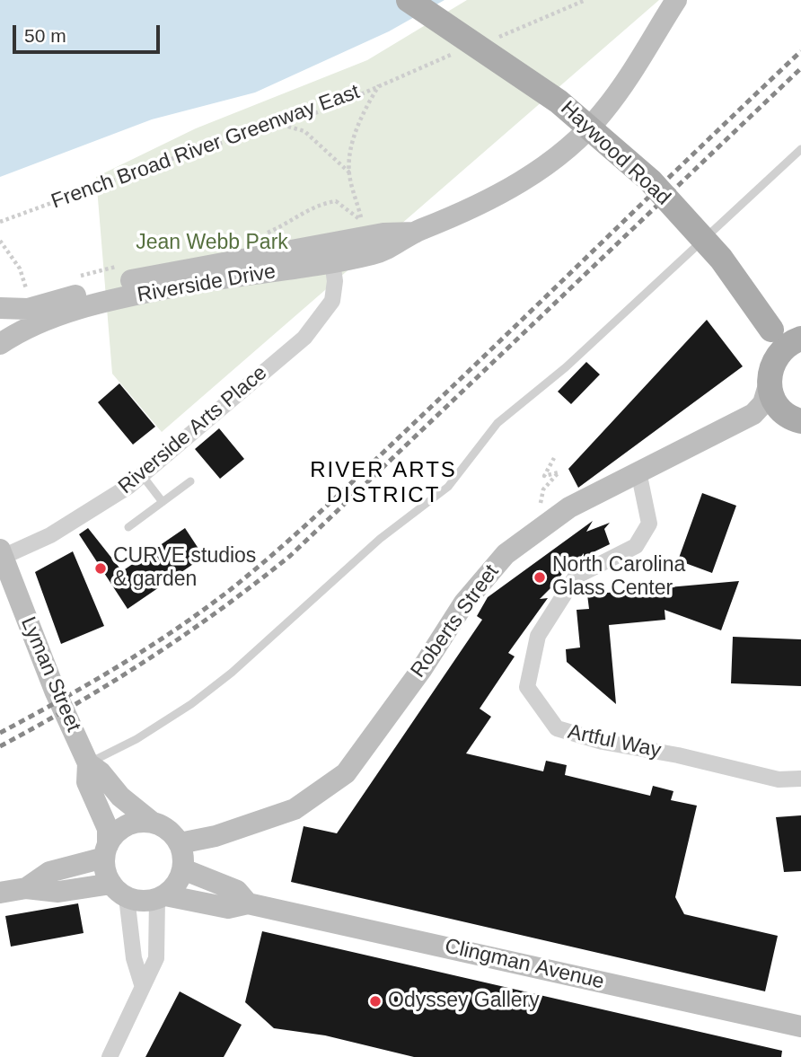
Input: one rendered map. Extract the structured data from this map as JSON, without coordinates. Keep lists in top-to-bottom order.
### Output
{
  "streets": {
    "main road": [
      "Haywood Road",
      "Riverside Drive",
      "Roberts Street",
      "Lyman Street",
      "Clingman Avenue"
    ],
    "street": ["Riverside Arts Place", "Artful Way"],
    "path": ["French Broad River Greenway East"]
  },
  "crossings": [
    ["Riverside Drive", "Riverside Arts Place"],
    ["Riverside Arts Place", "Lyman Street"],
    ["Roberts Street", "Lyman Street"],
    ["Roberts Street", "Artful Way"],
    ["Roberts Street", "Clingman Avenue"],
    ["Lyman Street", "Clingman Avenue"]
  ],
  "districts": ["RIVER ARTS DISTRICT"],
  "parks": ["Jean Webb Park"],
  "places": ["CURVE studios & garden", "North Carolina Glass Center", "Odyssey Gallery"],
  "scale_bar": "50 m"
}
